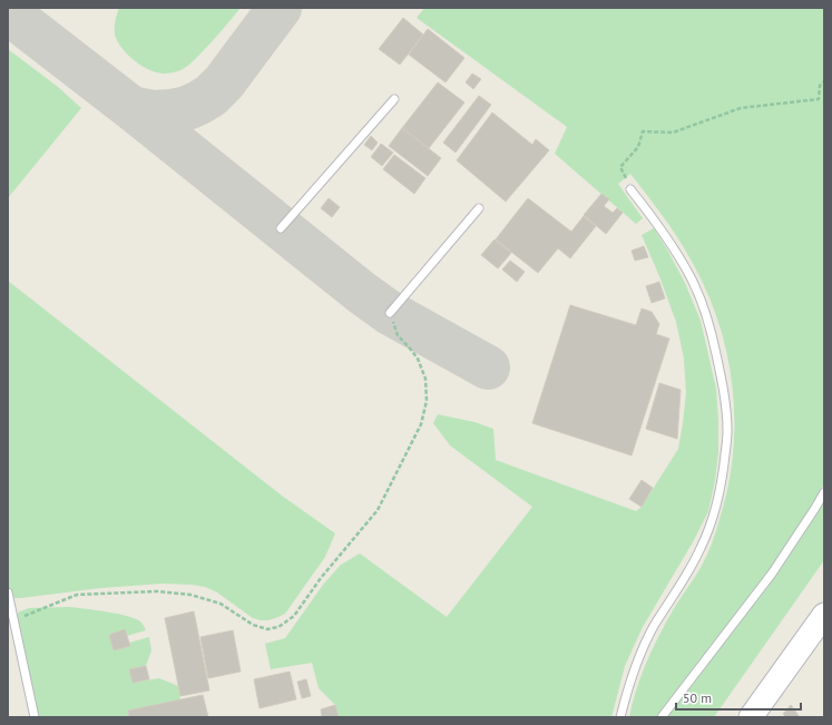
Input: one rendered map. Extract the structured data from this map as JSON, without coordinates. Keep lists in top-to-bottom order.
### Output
{
  "scale_bar": "50 m"
}
